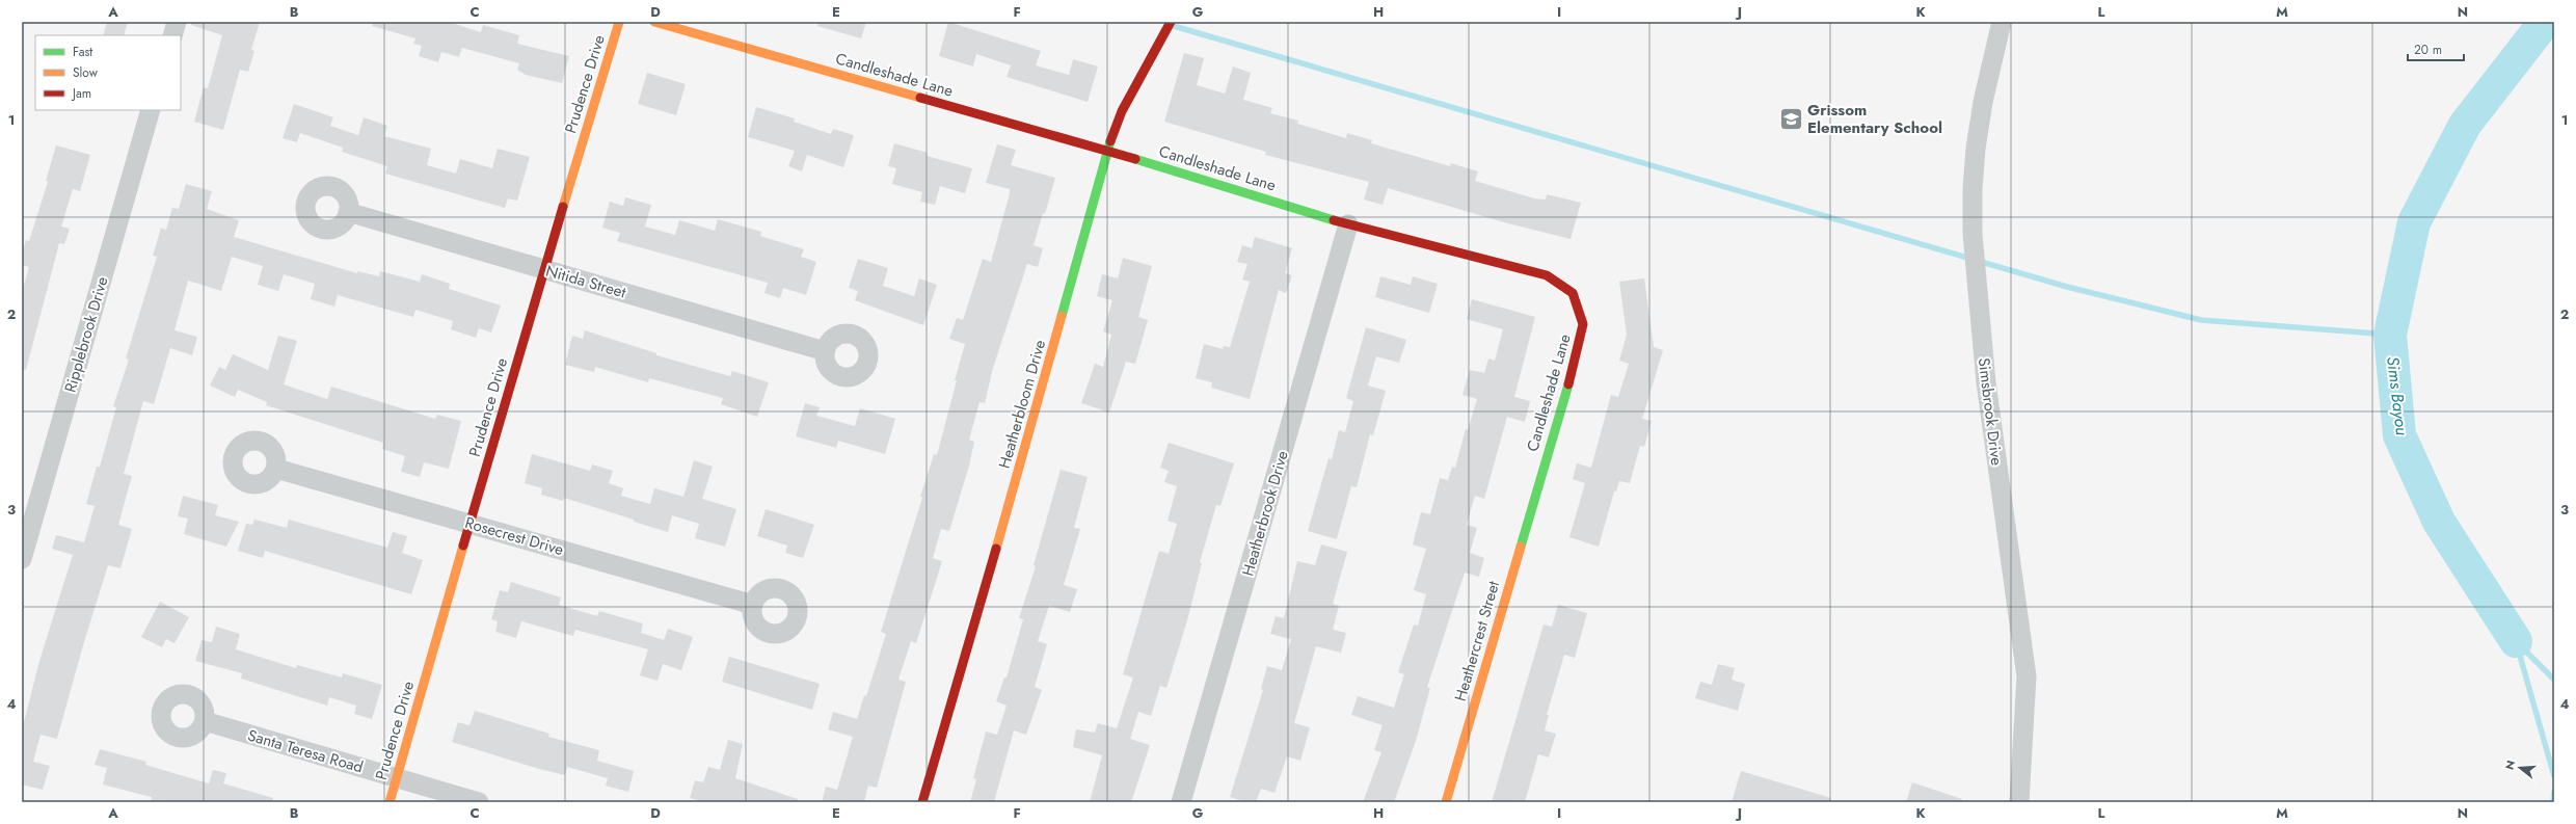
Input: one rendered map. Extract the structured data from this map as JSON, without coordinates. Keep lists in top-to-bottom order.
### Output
{
  "streets": {
    "street": [
      "Candleshade Lane",
      "Prudence Drive",
      "Nitida Street",
      "Ripplebrook Drive",
      "Heatherbloom Drive",
      "Simsbrook Drive",
      "Heatherbrook Drive",
      "Rosecrest Drive",
      "Heathercrest Street",
      "Santa Teresa Road"
    ]
  },
  "crossings": [
    ["Candleshade Lane", "Heatherbloom Drive"],
    ["Candleshade Lane", "Heatherbrook Drive"],
    ["Candleshade Lane", "Heathercrest Street"],
    ["Prudence Drive", "Nitida Street"],
    ["Prudence Drive", "Rosecrest Drive"],
    ["Prudence Drive", "Santa Teresa Road"]
  ],
  "water": ["Sims Bayou"],
  "places": {
    "school or university": ["Grissom Elementary School"]
  },
  "legend": ["Fast", "Slow", "Jam"],
  "scale_bar": "20 m",
  "north": "left",
  "grid": {
    "columns": [
      "A",
      "B",
      "C",
      "D",
      "E",
      "F",
      "G",
      "H",
      "I",
      "J",
      "K",
      "L",
      "M",
      "N"
    ],
    "rows": [
      "1",
      "2",
      "3",
      "4"
    ]
  }
}
